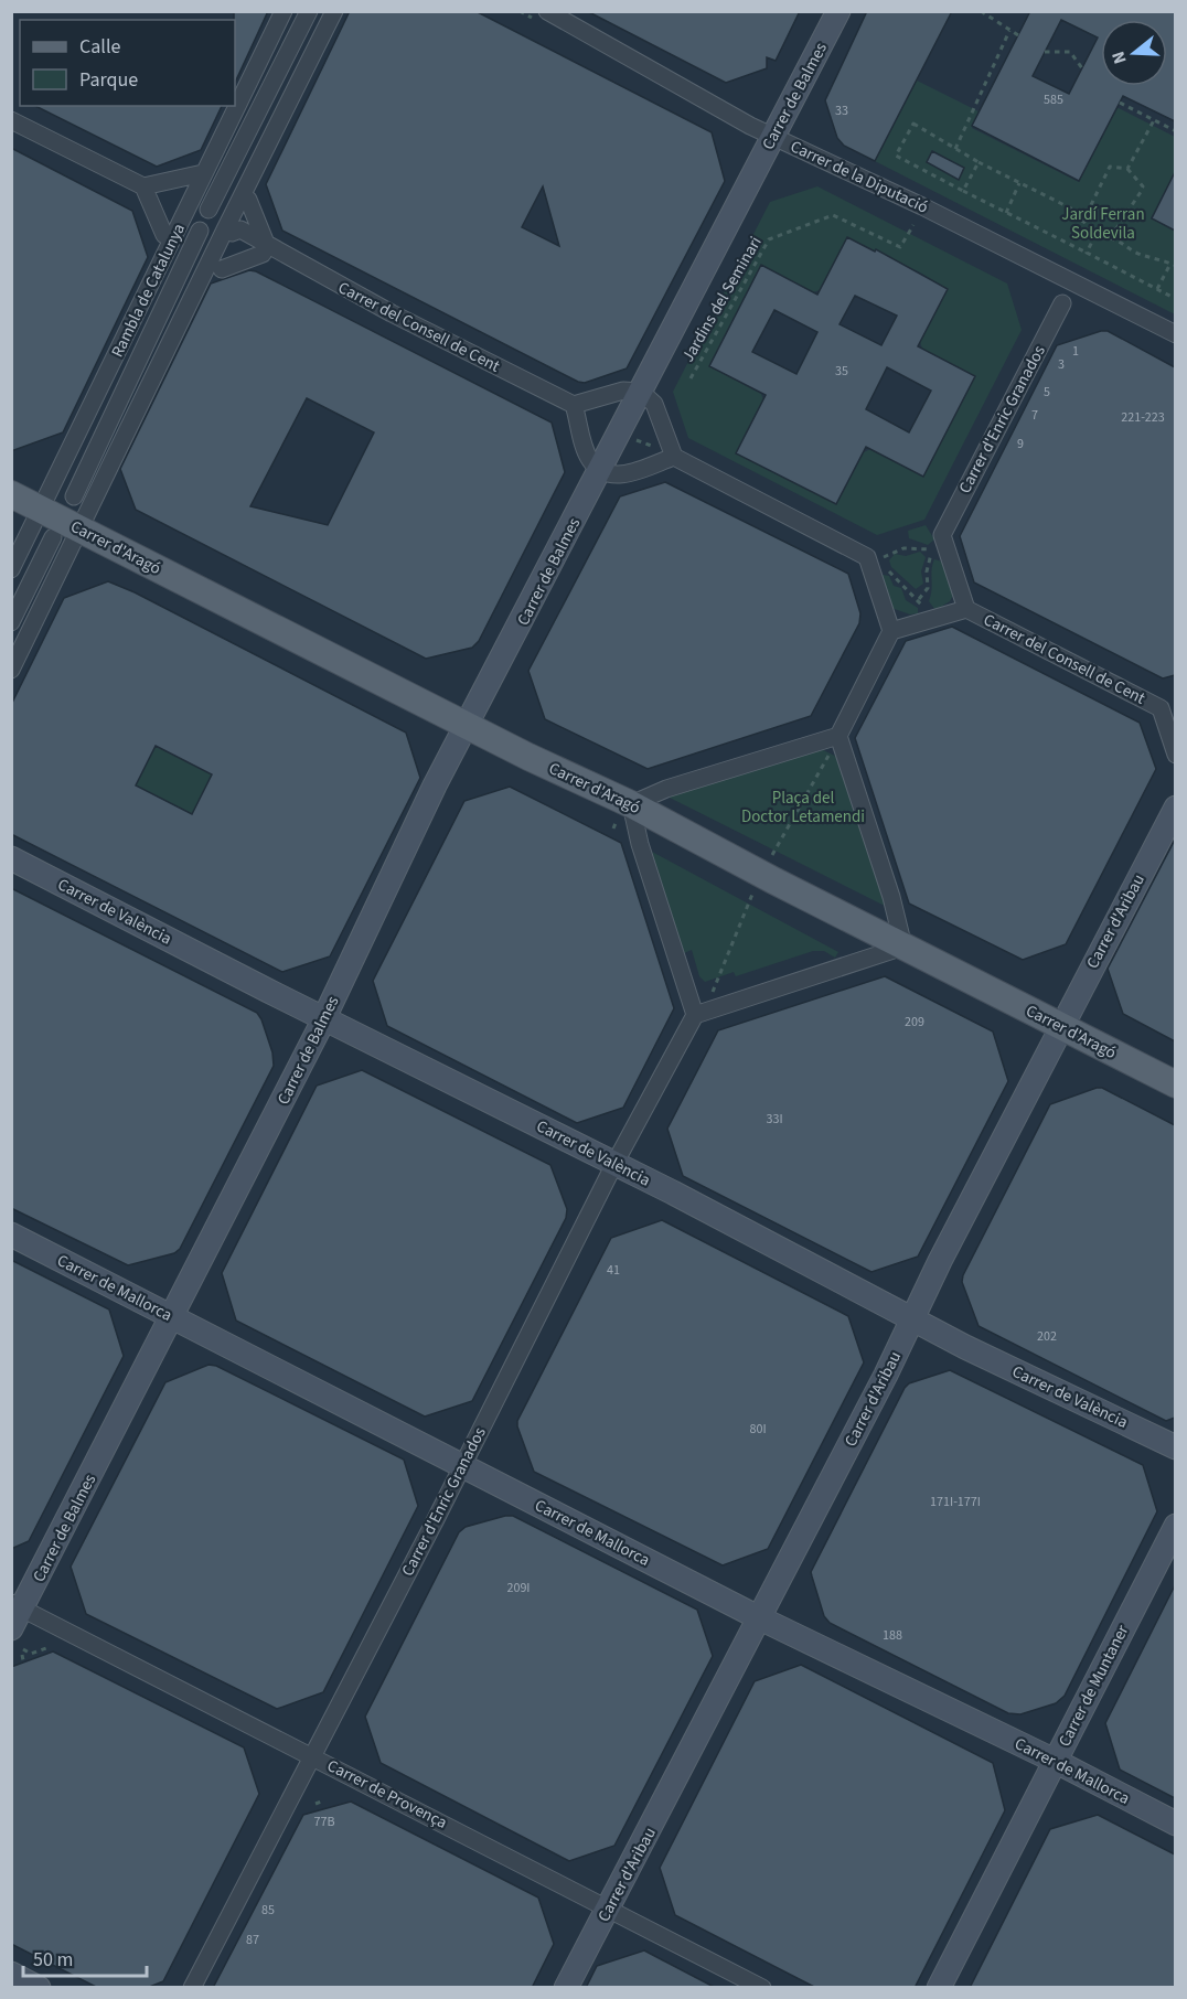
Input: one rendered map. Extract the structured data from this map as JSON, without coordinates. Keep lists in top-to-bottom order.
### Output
{
  "streets": {
    "main road": [
      "Carrer de Balmes",
      "Carrer d'Aragó",
      "Carrer de València",
      "Carrer d'Aribau",
      "Carrer de Mallorca",
      "Carrer de Muntaner"
    ],
    "street": [
      "Carrer de la Diputació",
      "Rambla de Catalunya",
      "Carrer del Consell de Cent",
      "Carrer d'Enric Granados",
      "Carrer de Provença"
    ],
    "path": ["Jardins del Seminari"]
  },
  "crossings": [
    ["Carrer de Balmes", "Carrer de la Diputació"],
    ["Carrer de Balmes", "Carrer d'Aragó"],
    ["Carrer de Balmes", "Carrer de València"],
    ["Carrer de Balmes", "Carrer de Mallorca"],
    ["Carrer de Balmes", "Carrer de Provença"],
    ["Rambla de Catalunya", "Carrer d'Aragó"],
    ["Carrer d'Enric Granados", "Carrer de València"],
    ["Carrer d'Enric Granados", "Carrer de Mallorca"],
    ["Carrer d'Enric Granados", "Carrer de Provença"],
    ["Carrer d'Aragó", "Carrer d'Aribau"],
    ["Carrer de València", "Carrer d'Aribau"],
    ["Carrer d'Aribau", "Carrer de Mallorca"],
    ["Carrer d'Aribau", "Carrer de Provença"],
    ["Carrer de Mallorca", "Carrer de Muntaner"]
  ],
  "parks": ["Jardí Ferran Soldevila", "Plaça del Doctor Letamendi"],
  "house_numbers": [
    "585",
    "33",
    "1",
    "3",
    "35",
    "5",
    "7",
    "221-223",
    "9",
    "209",
    "33I",
    "41",
    "202",
    "80I",
    "171I-177I",
    "209I",
    "188",
    "77B",
    "85",
    "87"
  ],
  "legend": ["Calle", "Parque"],
  "scale_bar": "50 m",
  "north": "left"
}
